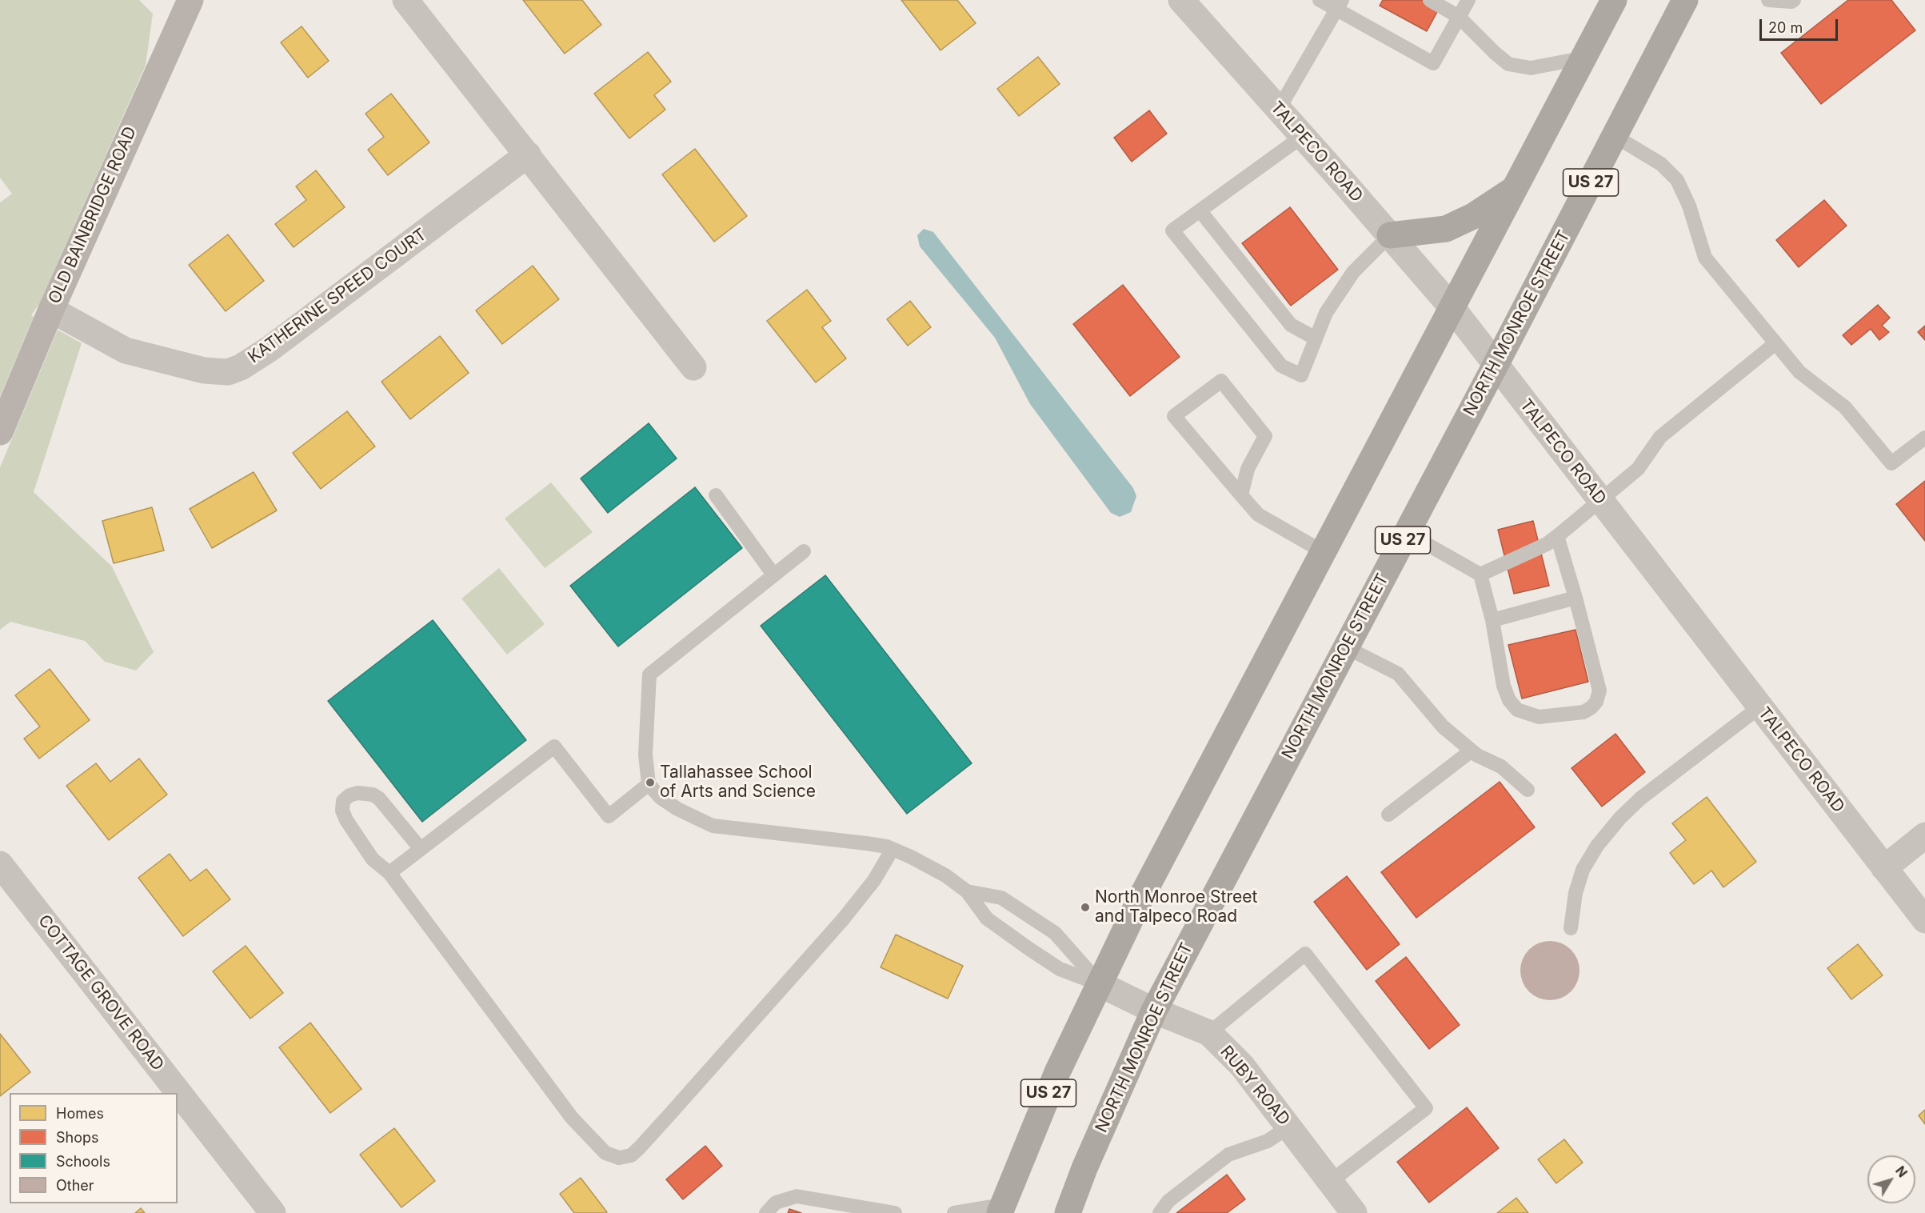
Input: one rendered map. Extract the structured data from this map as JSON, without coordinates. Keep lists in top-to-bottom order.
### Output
{
  "streets": {
    "highway": ["US 27", "NORTH MONROE STREET"],
    "main road": ["OLD BAINBRIDGE ROAD"],
    "street": [
      "TALPECO ROAD",
      "KATHERINE SPEED COURT",
      "COTTAGE GROVE ROAD",
      "RUBY ROAD"
    ]
  },
  "crossings": [
    ["TALPECO ROAD", "US 27"],
    ["TALPECO ROAD", "NORTH MONROE STREET"],
    ["US 27", "RUBY ROAD"],
    ["OLD BAINBRIDGE ROAD", "KATHERINE SPEED COURT"],
    ["NORTH MONROE STREET", "RUBY ROAD"]
  ],
  "places": ["Tallahassee School of Arts and Science", "North Monroe Street and Talpeco Road"],
  "legend": [
    "Homes",
    "Shops",
    "Schools",
    "Other"
  ],
  "scale_bar": "20 m",
  "north": "top right"
}
